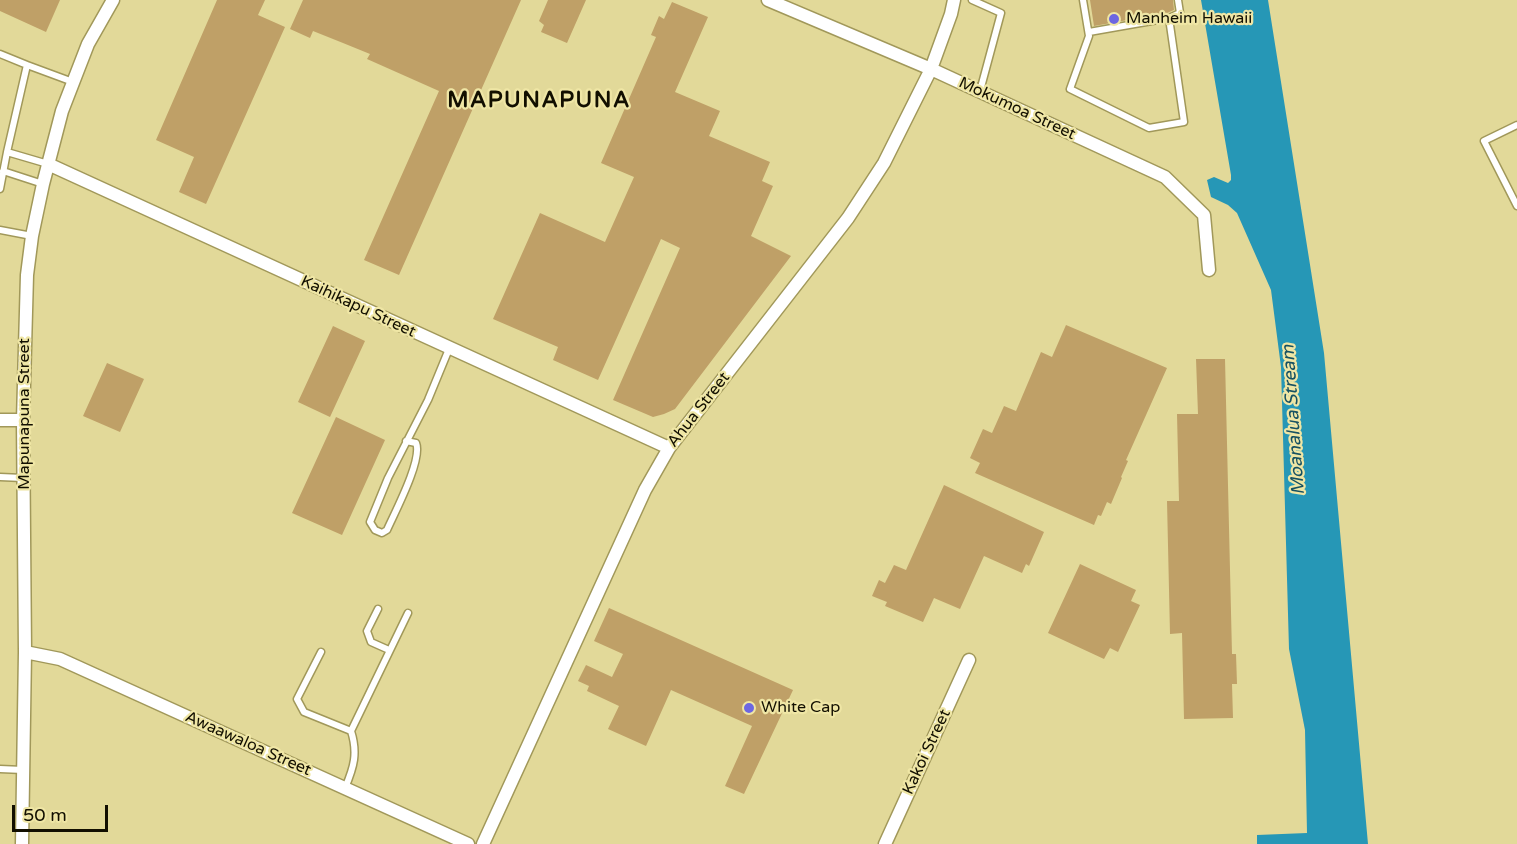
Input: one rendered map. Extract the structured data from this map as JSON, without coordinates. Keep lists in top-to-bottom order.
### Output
{
  "streets": {
    "street": [
      "Mokumoa Street",
      "Kaihikapu Street",
      "Ahua Street",
      "Mapunapuna Street",
      "Awaawaloa Street",
      "Kakoi Street"
    ]
  },
  "crossings": [
    ["Mokumoa Street", "Ahua Street"],
    ["Kaihikapu Street", "Ahua Street"],
    ["Kaihikapu Street", "Mapunapuna Street"],
    ["Mapunapuna Street", "Awaawaloa Street"]
  ],
  "districts": ["MAPUNAPUNA"],
  "water": ["Moanalua Stream"],
  "places": ["Manheim Hawaii", "White Cap"],
  "scale_bar": "50 m"
}
